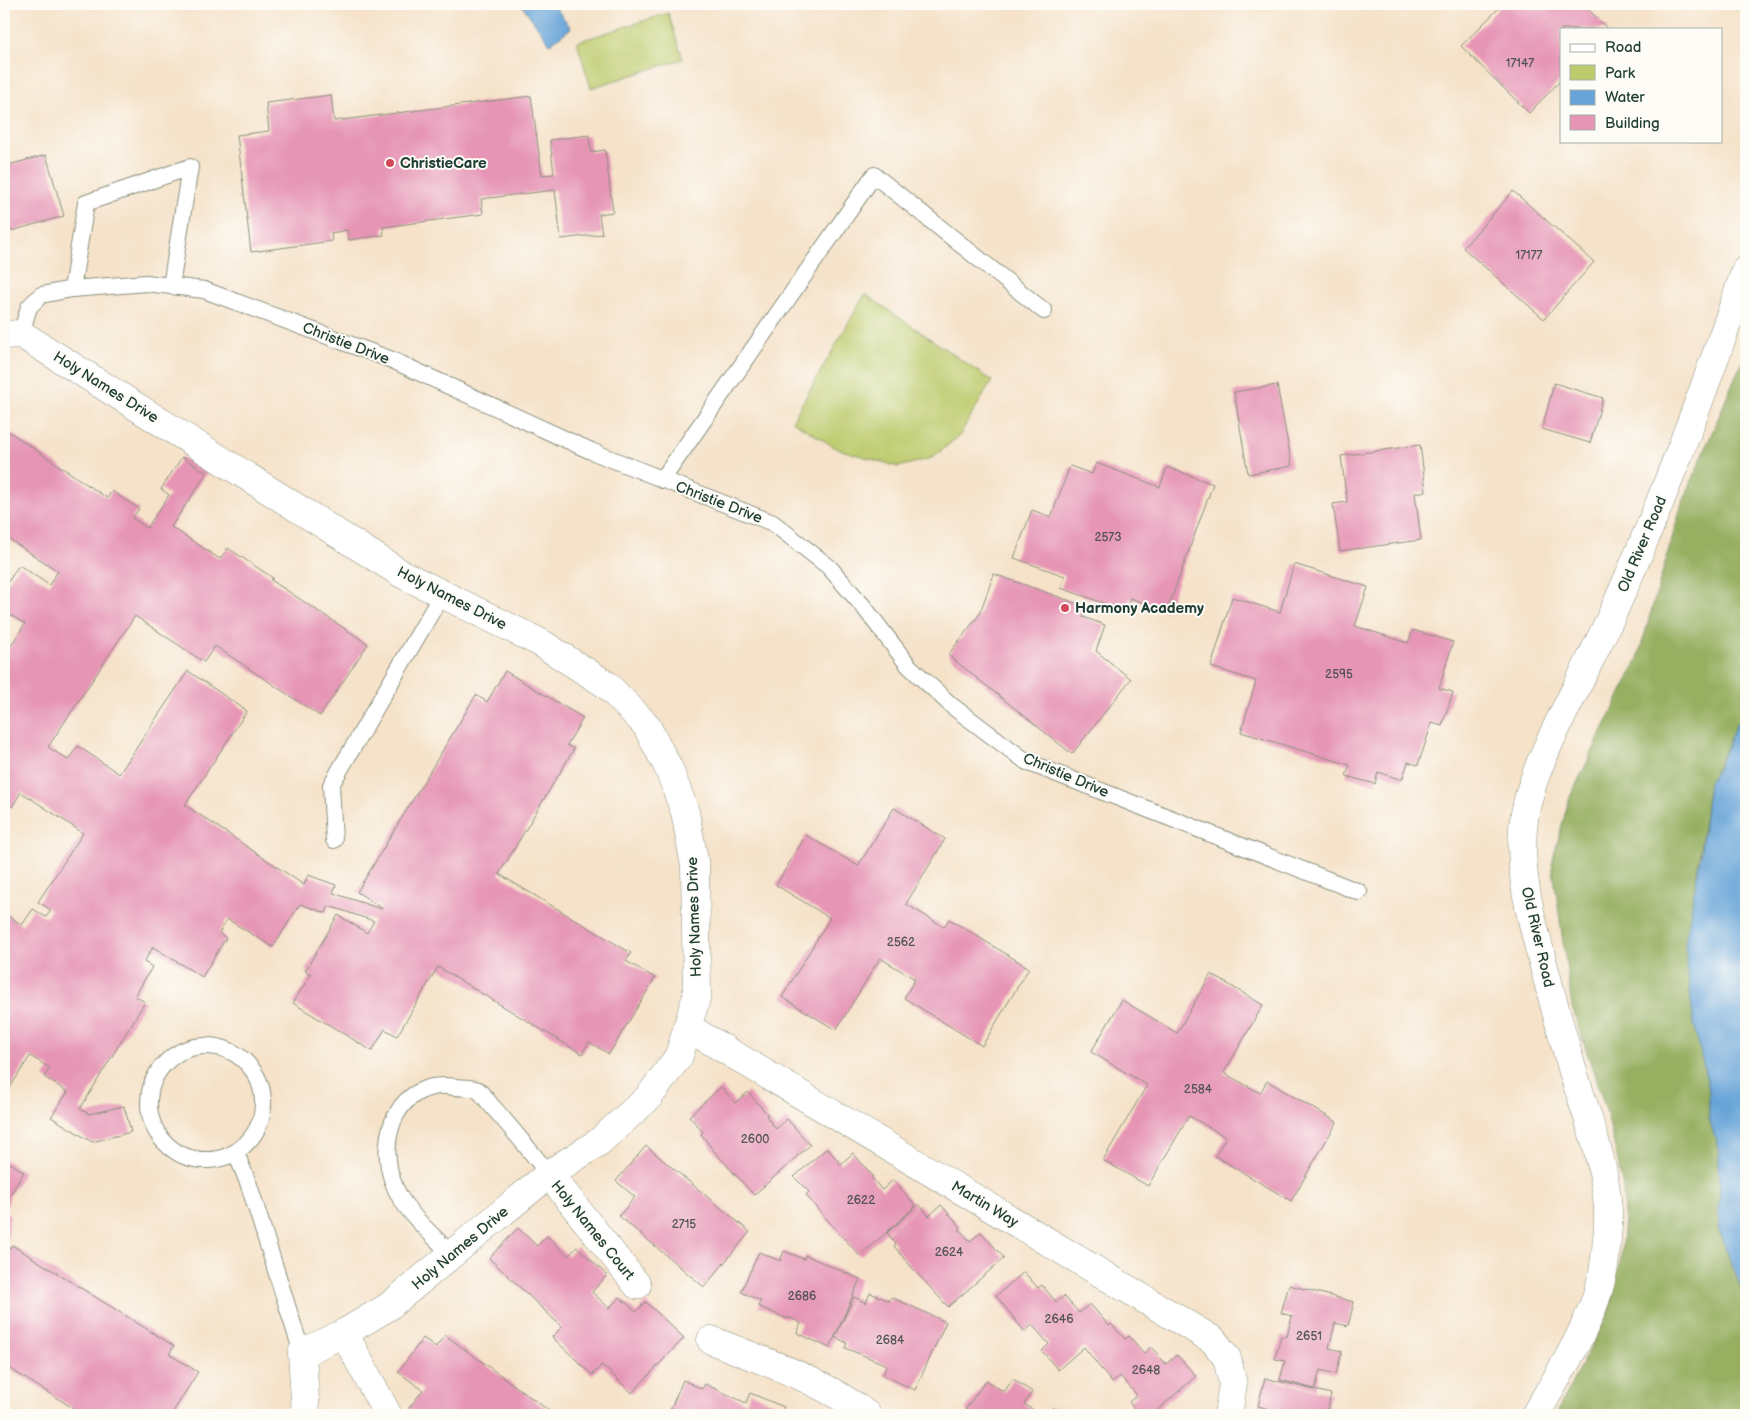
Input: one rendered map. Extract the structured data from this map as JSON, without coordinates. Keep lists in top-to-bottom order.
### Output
{
  "streets": {
    "street": [
      "Holy Names Drive",
      "Old River Road",
      "Martin Way",
      "Holy Names Court"
    ],
    "lane": ["Christie Drive"]
  },
  "crossings": [
    ["Christie Drive", "Holy Names Drive"],
    ["Holy Names Drive", "Martin Way"],
    ["Holy Names Drive", "Holy Names Court"]
  ],
  "places": ["ChristieCare", "Harmony Academy"],
  "house_numbers": [
    "17147",
    "17177",
    "2573",
    "2595",
    "2562",
    "2584",
    "2600",
    "2622",
    "2715",
    "2624",
    "2686",
    "2646",
    "2651",
    "2684",
    "2648"
  ],
  "legend": [
    "Road",
    "Park",
    "Water",
    "Building"
  ]
}
